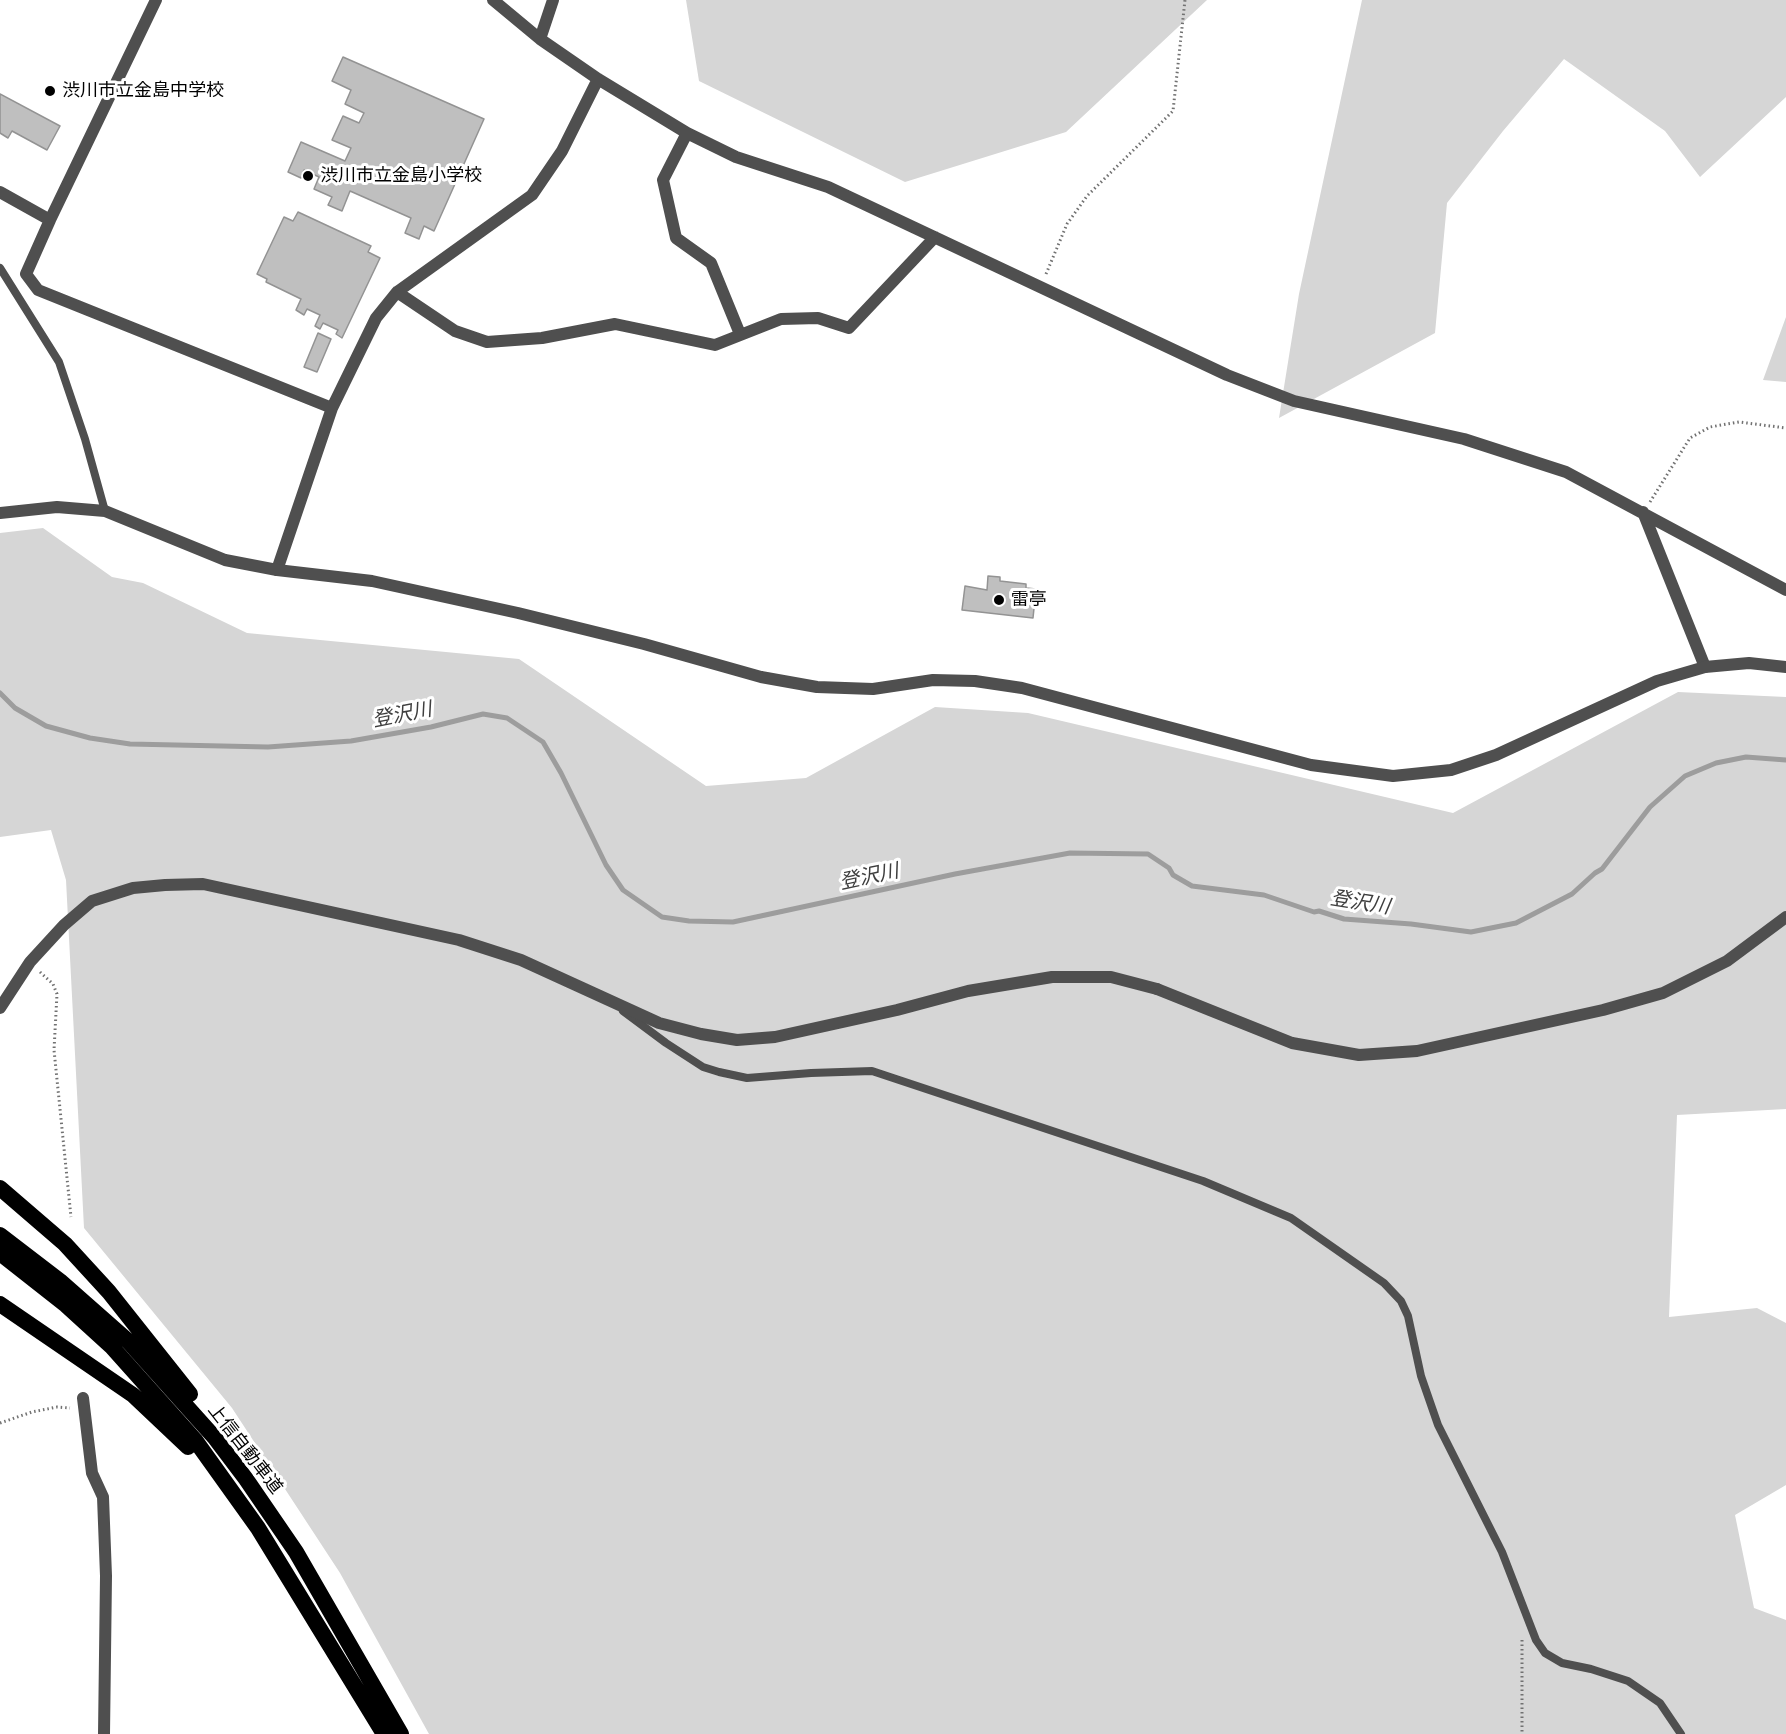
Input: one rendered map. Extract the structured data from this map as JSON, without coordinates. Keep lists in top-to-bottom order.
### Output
{
  "streets": {
    "highway": ["上信自動車道"]
  },
  "water": ["登沢川"],
  "places": ["渋川市立金島中学校", "渋川市立金島小学校", "雷亭"]
}
